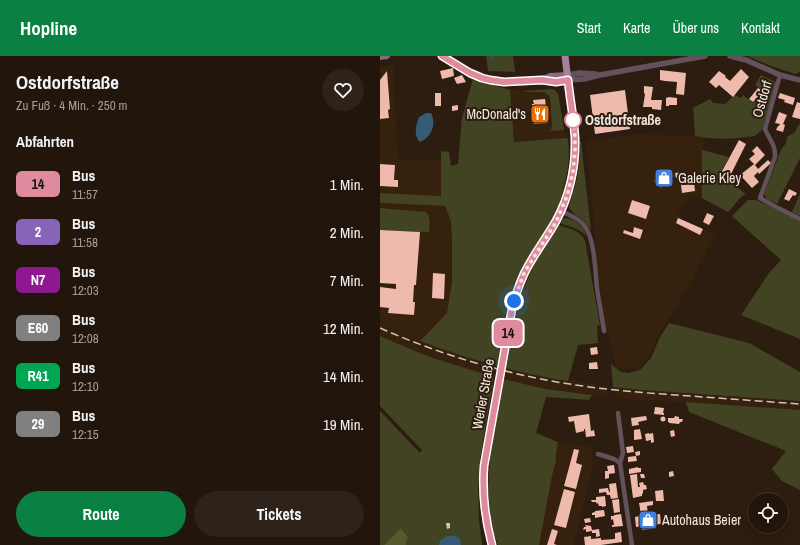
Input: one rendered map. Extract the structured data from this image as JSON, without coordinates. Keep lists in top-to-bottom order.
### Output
{
  "streets": {
    "main road": ["Werler Straße"],
    "street": ["Ostdorf"]
  },
  "places": {
    "restaurant": ["McDonald's"],
    "other": ["Ostdorfstraße"],
    "shop": ["Galerie Kley", "Autohaus Beier"]
  },
  "lines": ["bus line 14"],
  "page": {
    "header": "Hopline",
    "nav": [
      "Start",
      "Karte",
      "Über uns",
      "Kontakt"
    ],
    "heading": [
      ["Ostdorfstraße", "Zu Fuß · 4 Min. · 250 m"],
      "Abfahrten"
    ],
    "on_map": "14",
    "list": [
      {
        "mark": "14",
        "name": "Bus",
        "note": "11:57",
        "value": "1 Min."
      },
      {
        "mark": "2",
        "name": "Bus",
        "note": "11:58",
        "value": "2 Min."
      },
      {
        "mark": "N7",
        "name": "Bus",
        "note": "12:03",
        "value": "7 Min."
      },
      {
        "mark": "E60",
        "name": "Bus",
        "note": "12:08",
        "value": "12 Min."
      },
      {
        "mark": "R41",
        "name": "Bus",
        "note": "12:10",
        "value": "14 Min."
      },
      {
        "mark": "29",
        "name": "Bus",
        "note": "12:15",
        "value": "19 Min."
      }
    ],
    "buttons": ["Route", "Tickets"]
  }
}
